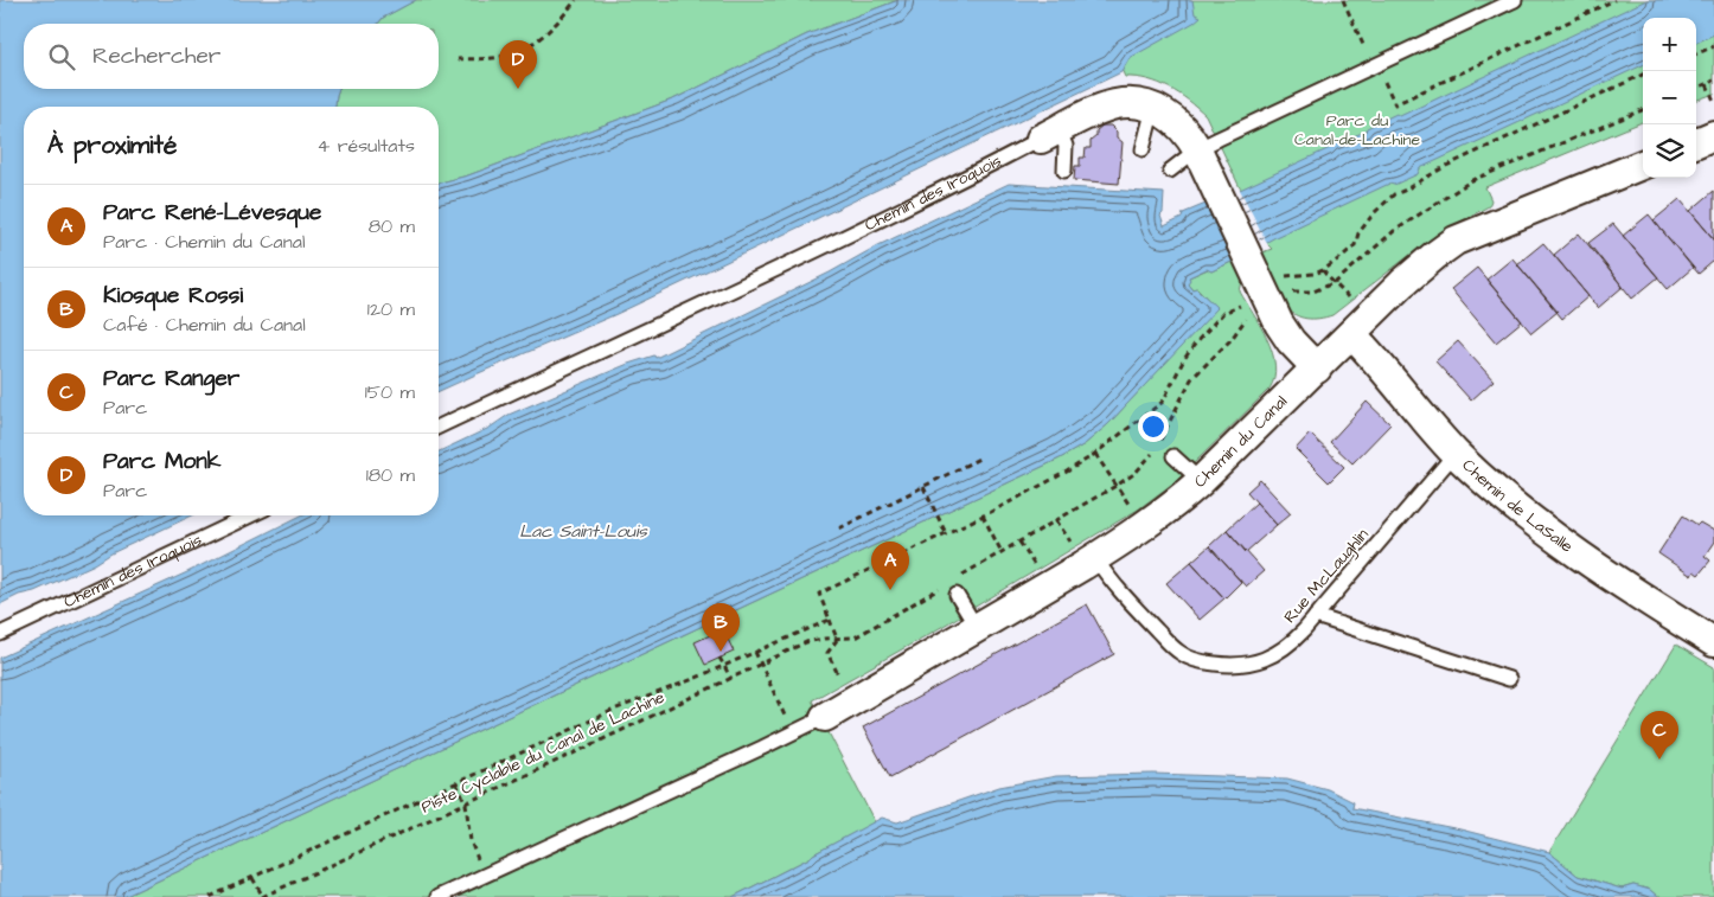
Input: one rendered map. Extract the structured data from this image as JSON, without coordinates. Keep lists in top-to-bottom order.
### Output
{
  "streets": {
    "street": ["Chemin des Iroquois", "Chemin du Canal", "Chemin de LaSalle"],
    "lane": ["Rue McLaughlin"],
    "path": ["Piste Cyclable du Canal de Lachine"]
  },
  "crossings": [
    ["Chemin des Iroquois", "Chemin du Canal"],
    ["Chemin du Canal", "Chemin de LaSalle"],
    ["Chemin du Canal", "Rue McLaughlin"],
    ["Chemin de LaSalle", "Rue McLaughlin"]
  ],
  "water": ["Lac Saint-Louis"],
  "parks": ["Parc du Canal-de-Lachine"],
  "page": {
    "map_buttons": ["+", "−"],
    "search": "Rechercher",
    "pins": [
      "D",
      "A",
      "B",
      "C"
    ],
    "heading": ["À proximité", "4 résultats"],
    "list": [
      {
        "mark": "A",
        "name": "Parc René-Lévesque",
        "note": "Parc · Chemin du Canal",
        "value": "80 m"
      },
      {
        "mark": "B",
        "name": "Kiosque Rossi",
        "note": "Café · Chemin du Canal",
        "value": "120 m"
      },
      {
        "mark": "C",
        "name": "Parc Ranger",
        "note": "Parc",
        "value": "150 m"
      },
      {
        "mark": "D",
        "name": "Parc Monk",
        "note": "Parc",
        "value": "180 m"
      }
    ]
  }
}
